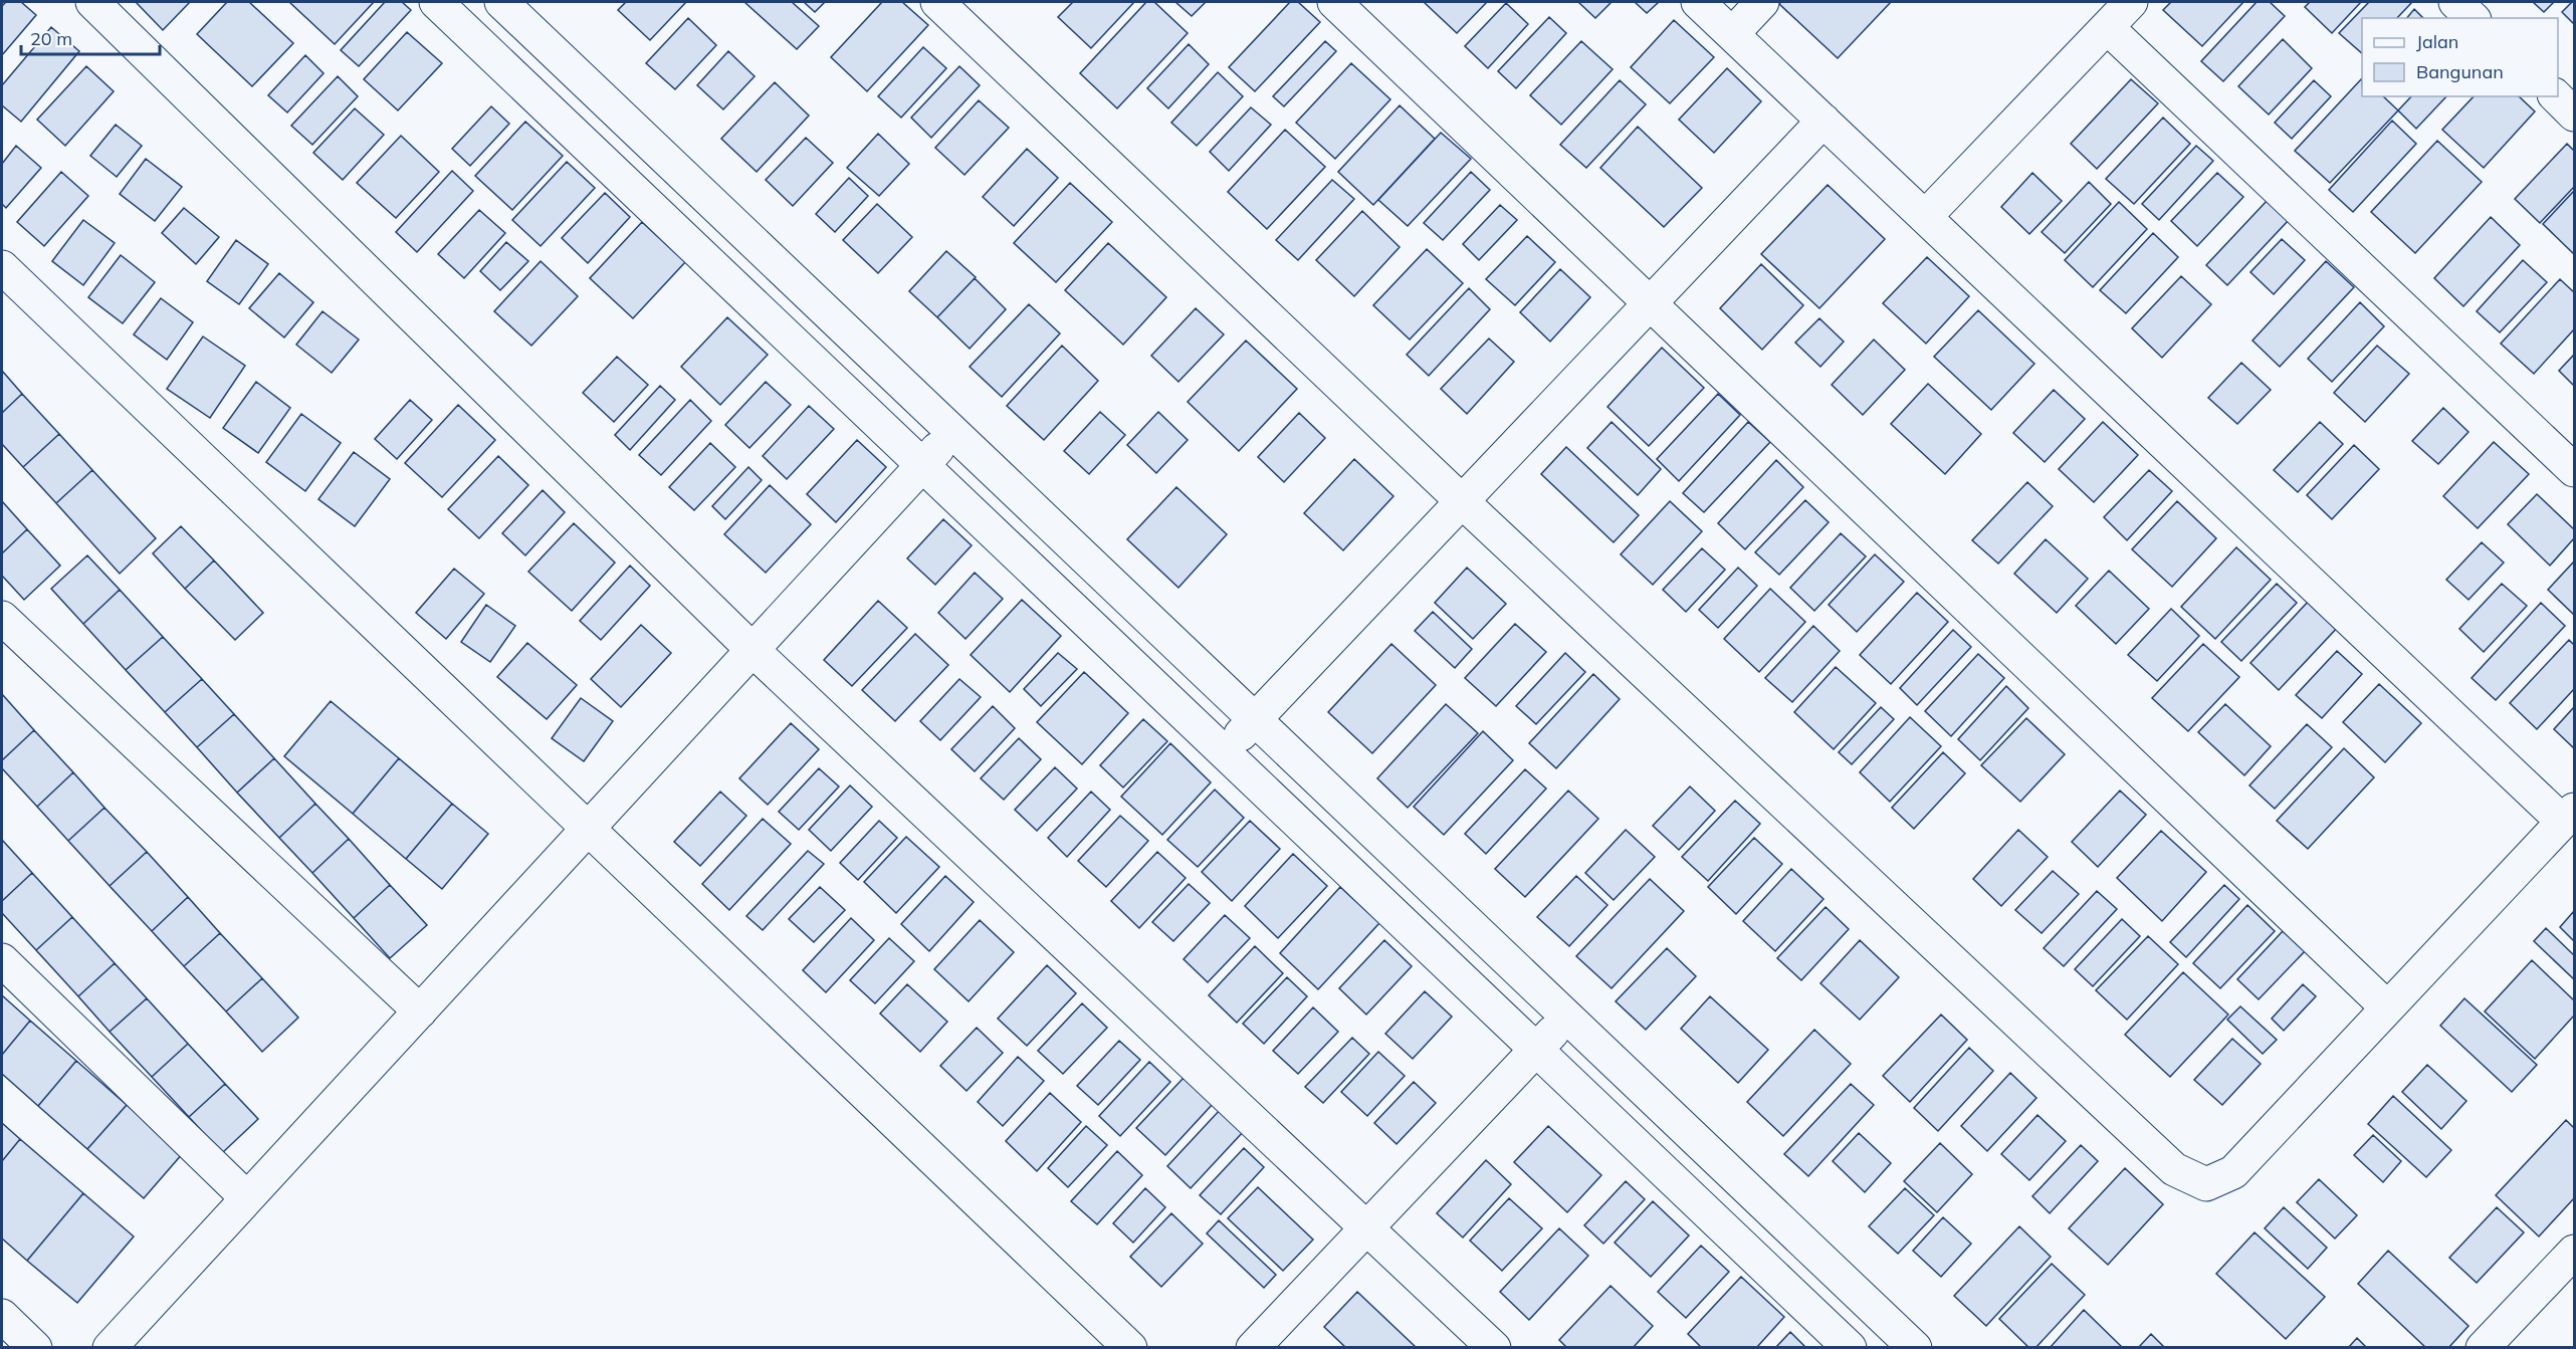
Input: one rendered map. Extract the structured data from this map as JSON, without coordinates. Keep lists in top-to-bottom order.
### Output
{
  "legend": ["Jalan", "Bangunan"],
  "scale_bar": "20 m"
}
